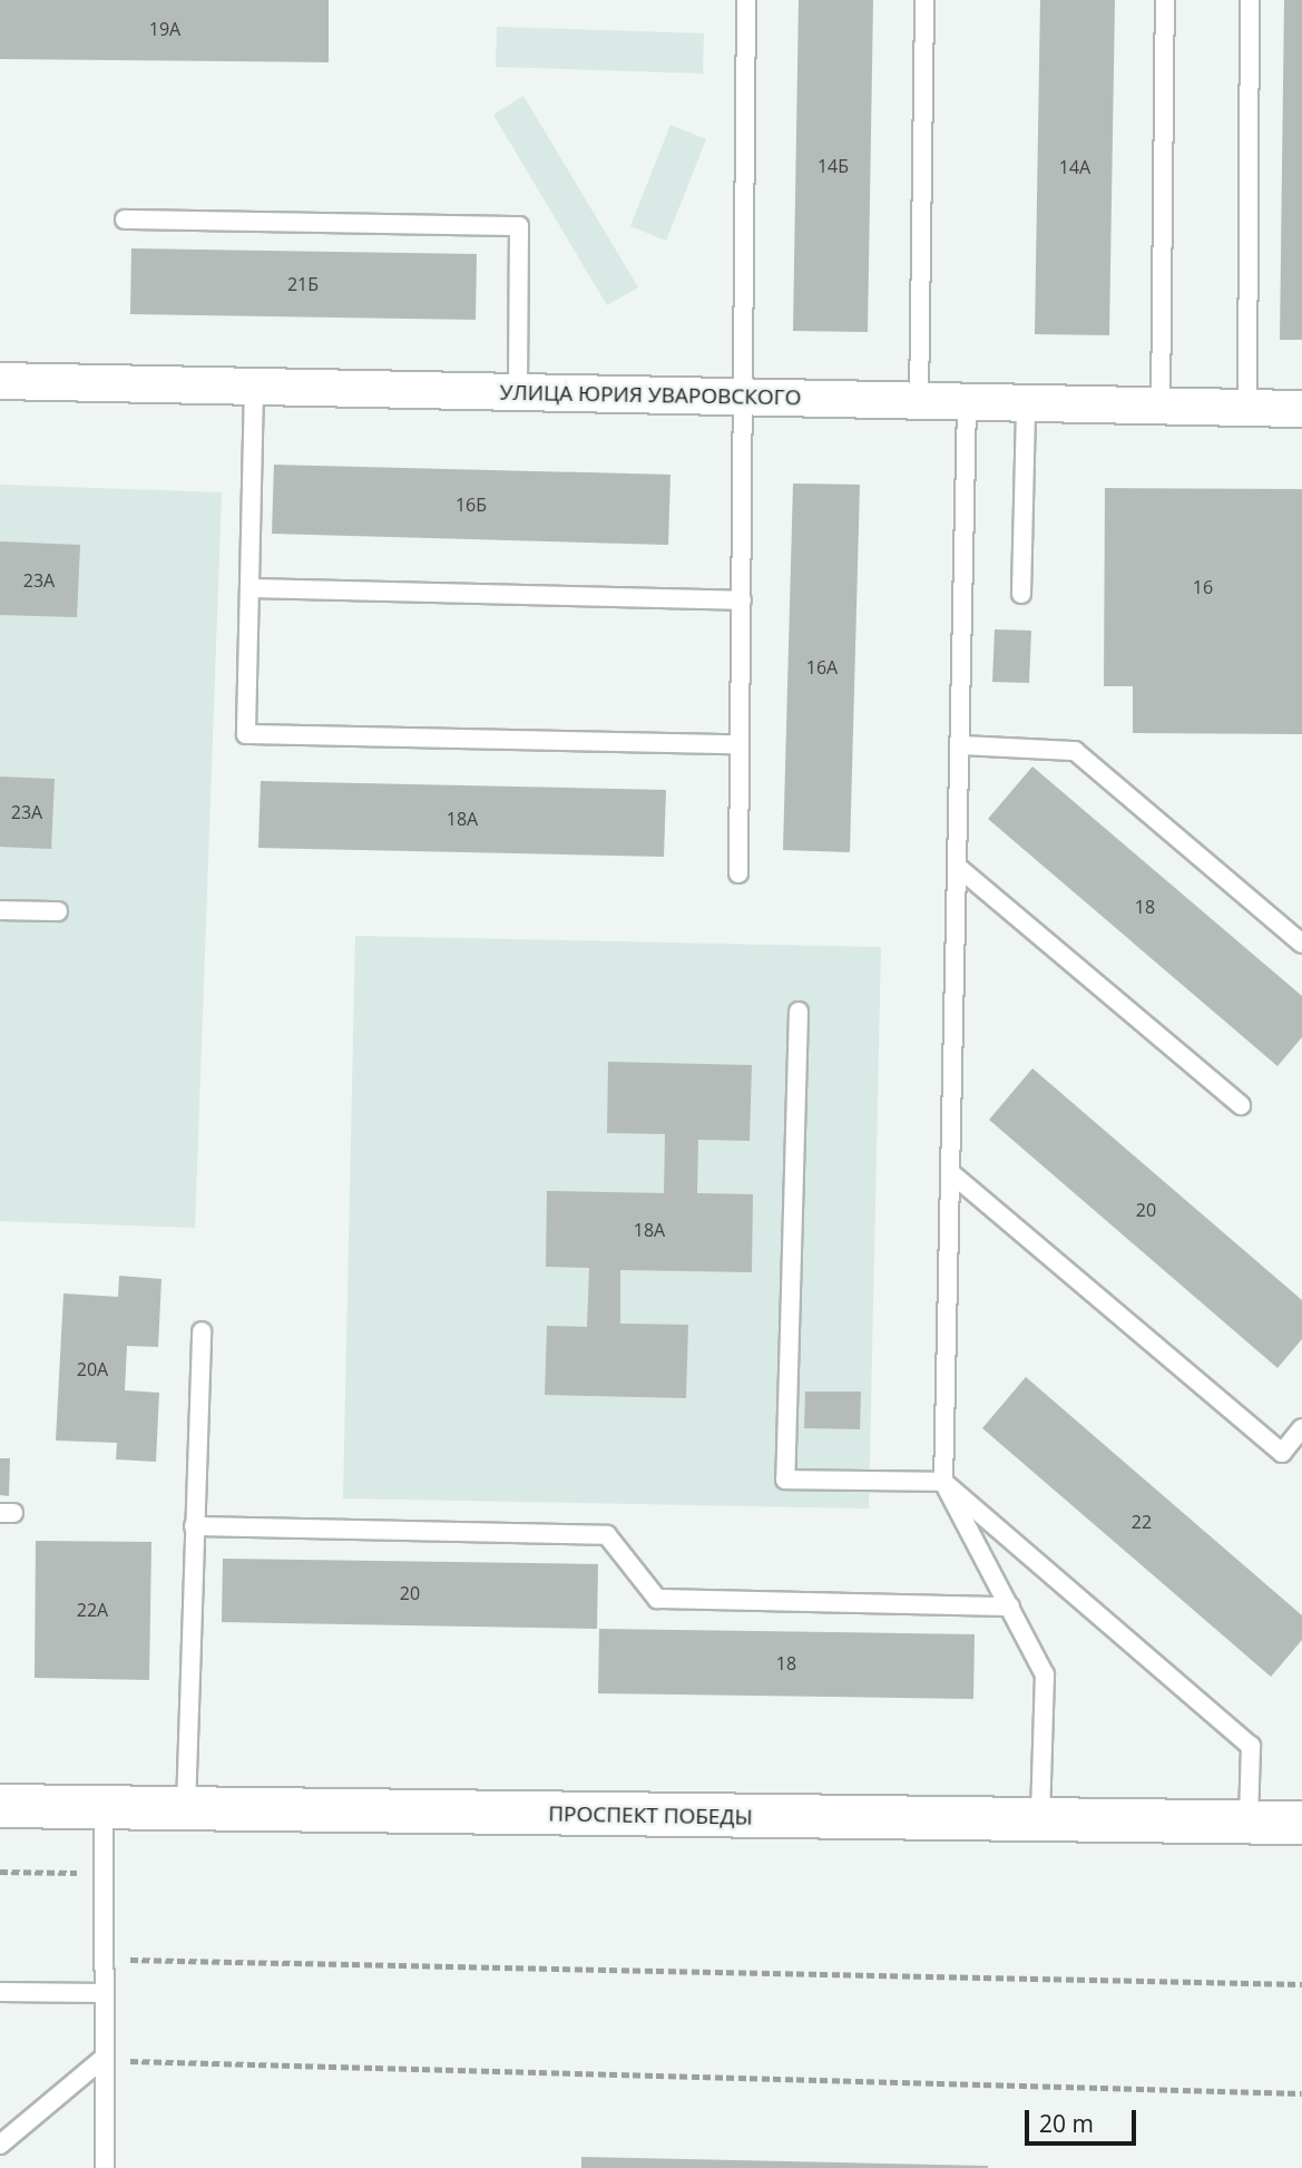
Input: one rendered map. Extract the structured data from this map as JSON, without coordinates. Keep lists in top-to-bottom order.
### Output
{
  "streets": {
    "main road": ["ПРОСПЕКТ ПОБЕДЫ"],
    "street": ["УЛИЦА ЮРИЯ УВАРОВСКОГО"]
  },
  "house_numbers": [
    "19А",
    "14Б",
    "14А",
    "21Б",
    "16Б",
    "23А",
    "16",
    "16А",
    "23А",
    "18А",
    "18",
    "20",
    "18А",
    "20А",
    "22",
    "20",
    "22А",
    "18"
  ],
  "scale_bar": "20 m"
}
